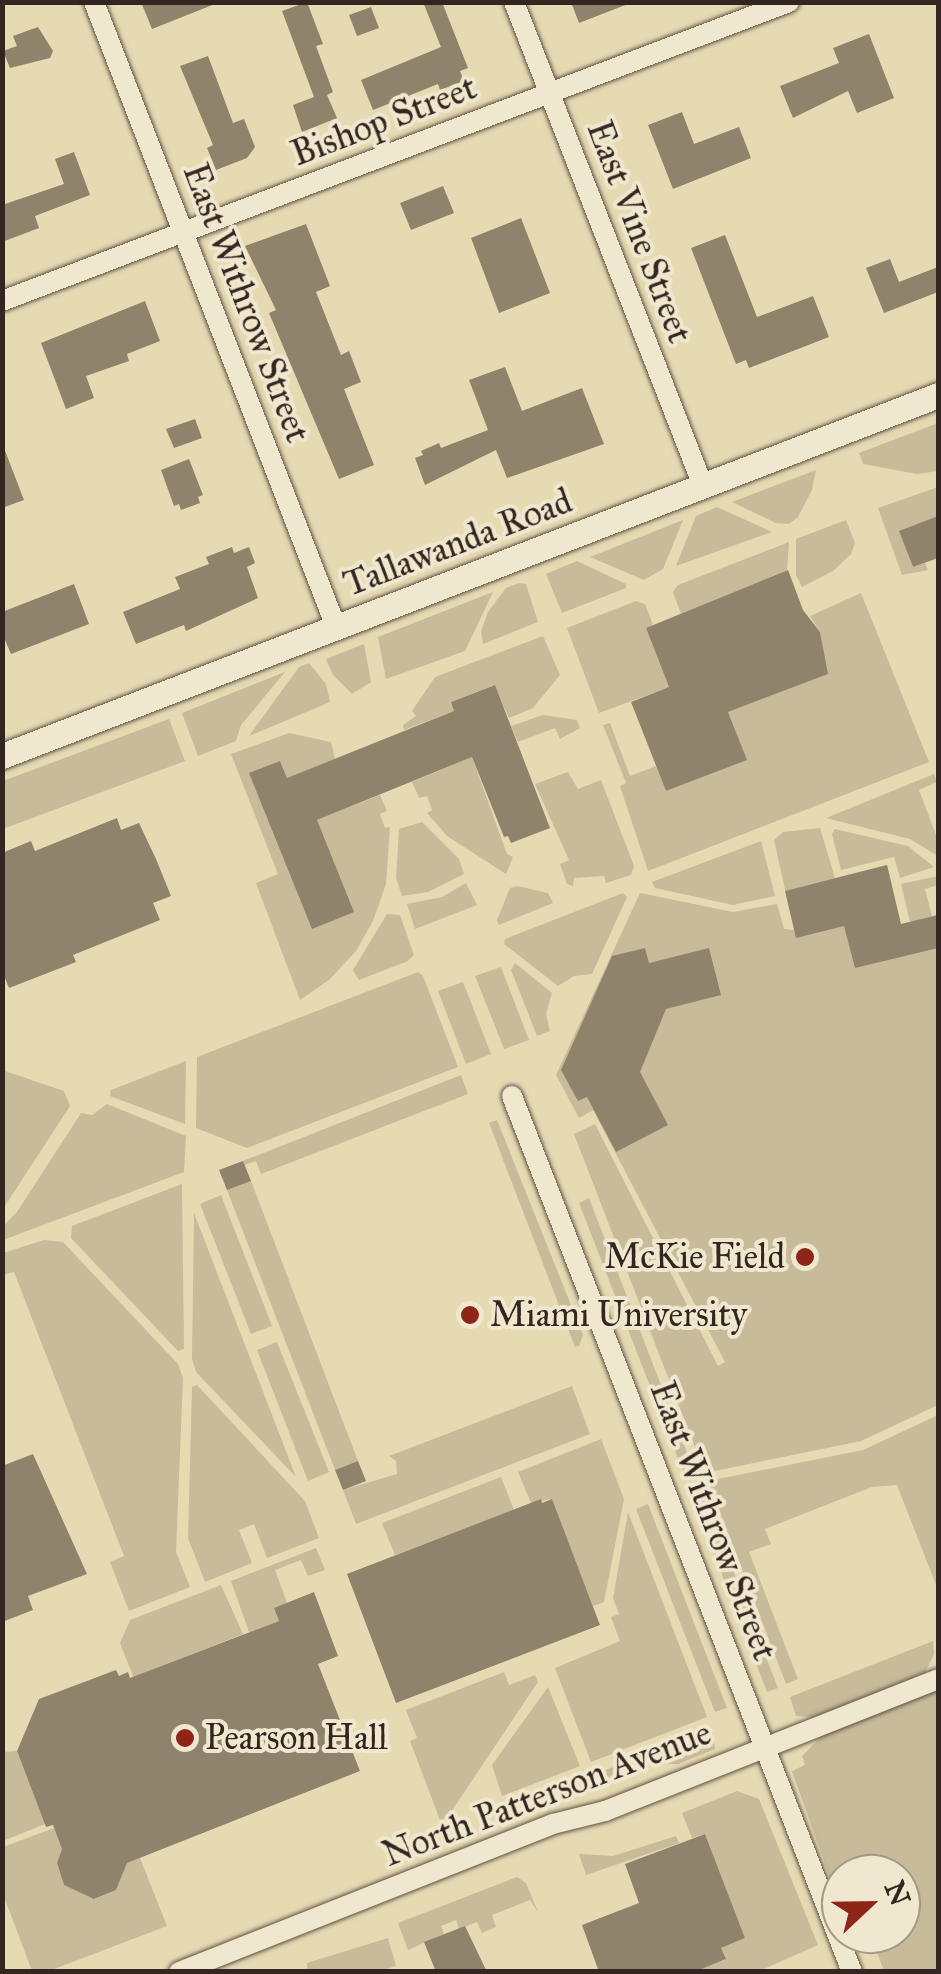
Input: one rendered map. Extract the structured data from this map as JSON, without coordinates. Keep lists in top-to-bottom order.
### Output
{
  "streets": {
    "street": [
      "Bishop Street",
      "East Vine Street",
      "East Withrow Street",
      "Tallawanda Road",
      "North Patterson Avenue"
    ]
  },
  "crossings": [
    ["Bishop Street", "East Vine Street"],
    ["Bishop Street", "East Withrow Street"],
    ["East Vine Street", "Tallawanda Road"],
    ["East Withrow Street", "Tallawanda Road"],
    ["East Withrow Street", "North Patterson Avenue"]
  ],
  "places": ["McKie Field", "Miami University", "Pearson Hall"],
  "north": "right"
}
